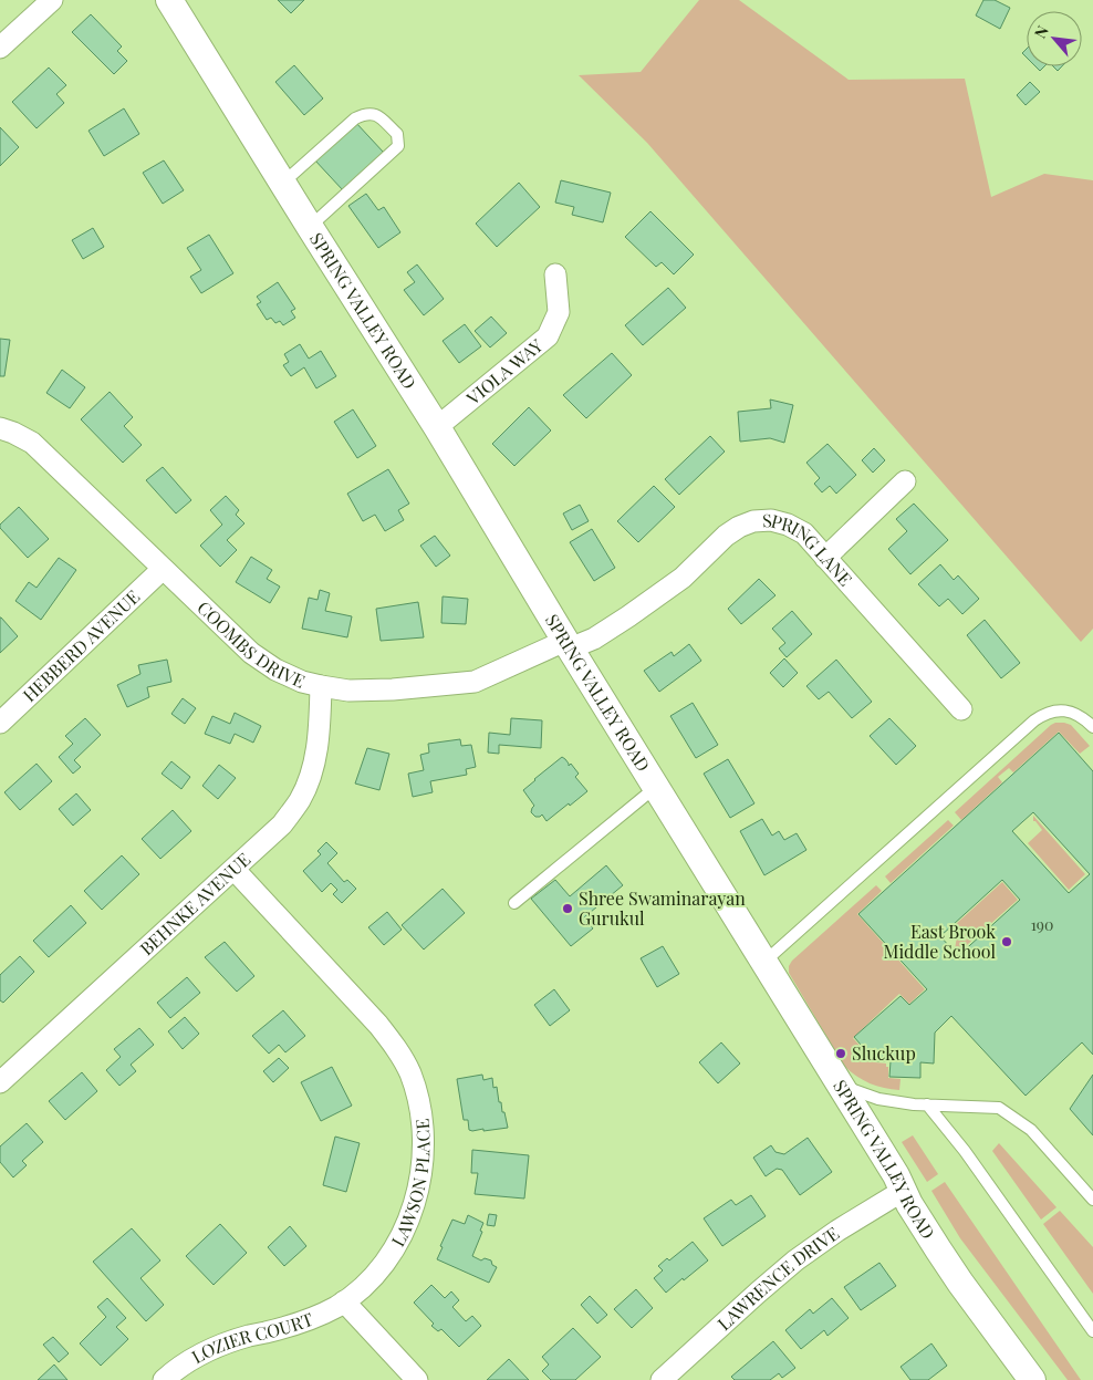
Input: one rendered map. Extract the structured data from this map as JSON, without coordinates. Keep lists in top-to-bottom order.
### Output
{
  "streets": {
    "street": [
      "SPRING VALLEY ROAD",
      "VIOLA WAY",
      "SPRING LANE",
      "COOMBS DRIVE",
      "HEBBERD AVENUE",
      "BEHNKE AVENUE",
      "LAWSON PLACE",
      "LAWRENCE DRIVE",
      "LOZIER COURT"
    ]
  },
  "crossings": [
    ["SPRING VALLEY ROAD", "VIOLA WAY"],
    ["SPRING VALLEY ROAD", "SPRING LANE"],
    ["SPRING VALLEY ROAD", "COOMBS DRIVE"],
    ["SPRING VALLEY ROAD", "LAWRENCE DRIVE"],
    ["SPRING LANE", "COOMBS DRIVE"],
    ["COOMBS DRIVE", "HEBBERD AVENUE"],
    ["COOMBS DRIVE", "BEHNKE AVENUE"],
    ["BEHNKE AVENUE", "LAWSON PLACE"],
    ["LAWSON PLACE", "LOZIER COURT"]
  ],
  "places": ["Shree Swaminarayan Gurukul", "East Brook Middle School", "Sluckup"],
  "house_numbers": ["190"],
  "north": "top left"
}
